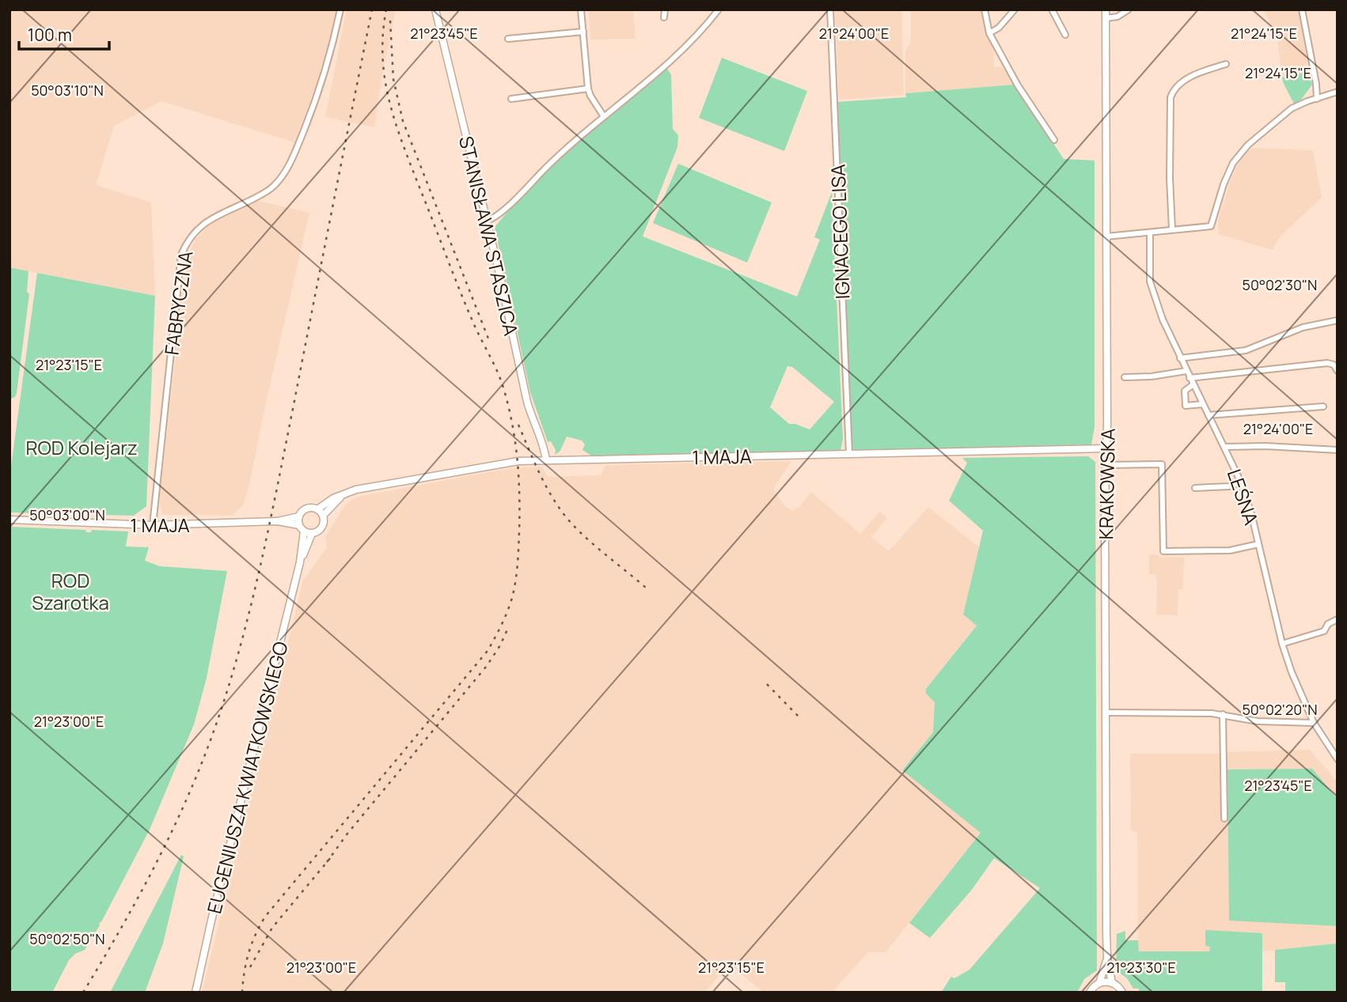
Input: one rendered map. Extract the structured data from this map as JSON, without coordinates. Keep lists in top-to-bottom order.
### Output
{
  "streets": {
    "street": [
      "IGNACEGO LISA",
      "STANISŁAWA STASZICA",
      "FABRYCZNA",
      "1 MAJA",
      "KRAKOWSKA",
      "LEŚNA",
      "EUGENIUSZA KWIATKOWSKIEGO"
    ]
  },
  "crossings": [
    ["IGNACEGO LISA", "1 MAJA"],
    ["STANISŁAWA STASZICA", "1 MAJA"],
    ["FABRYCZNA", "1 MAJA"],
    ["1 MAJA", "KRAKOWSKA"],
    ["1 MAJA", "EUGENIUSZA KWIATKOWSKIEGO"]
  ],
  "parks": ["ROD Kolejarz", "ROD Szarotka"],
  "scale_bar": "100 m",
  "coordinates": [
    "21°23'45\"E",
    "21°24'00\"E",
    "21°24'15\"E",
    "50°03'10\"N",
    "50°02'30\"N",
    "21°23'15\"E",
    "50°03'00\"N",
    "50°02'20\"N",
    "21°23'00\"E",
    "50°02'50\"N",
    "21°23'30\"E"
  ]
}
